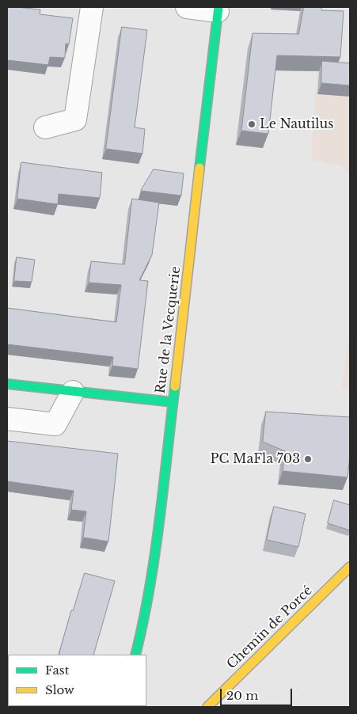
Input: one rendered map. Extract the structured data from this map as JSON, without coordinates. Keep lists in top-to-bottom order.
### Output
{
  "streets": {
    "main road": ["Rue de la Vecquerie", "Chemin de Porcé"]
  },
  "places": ["Le Nautilus", "PC MaFla 703"],
  "legend": ["Fast", "Slow"],
  "scale_bar": "20 m"
}
